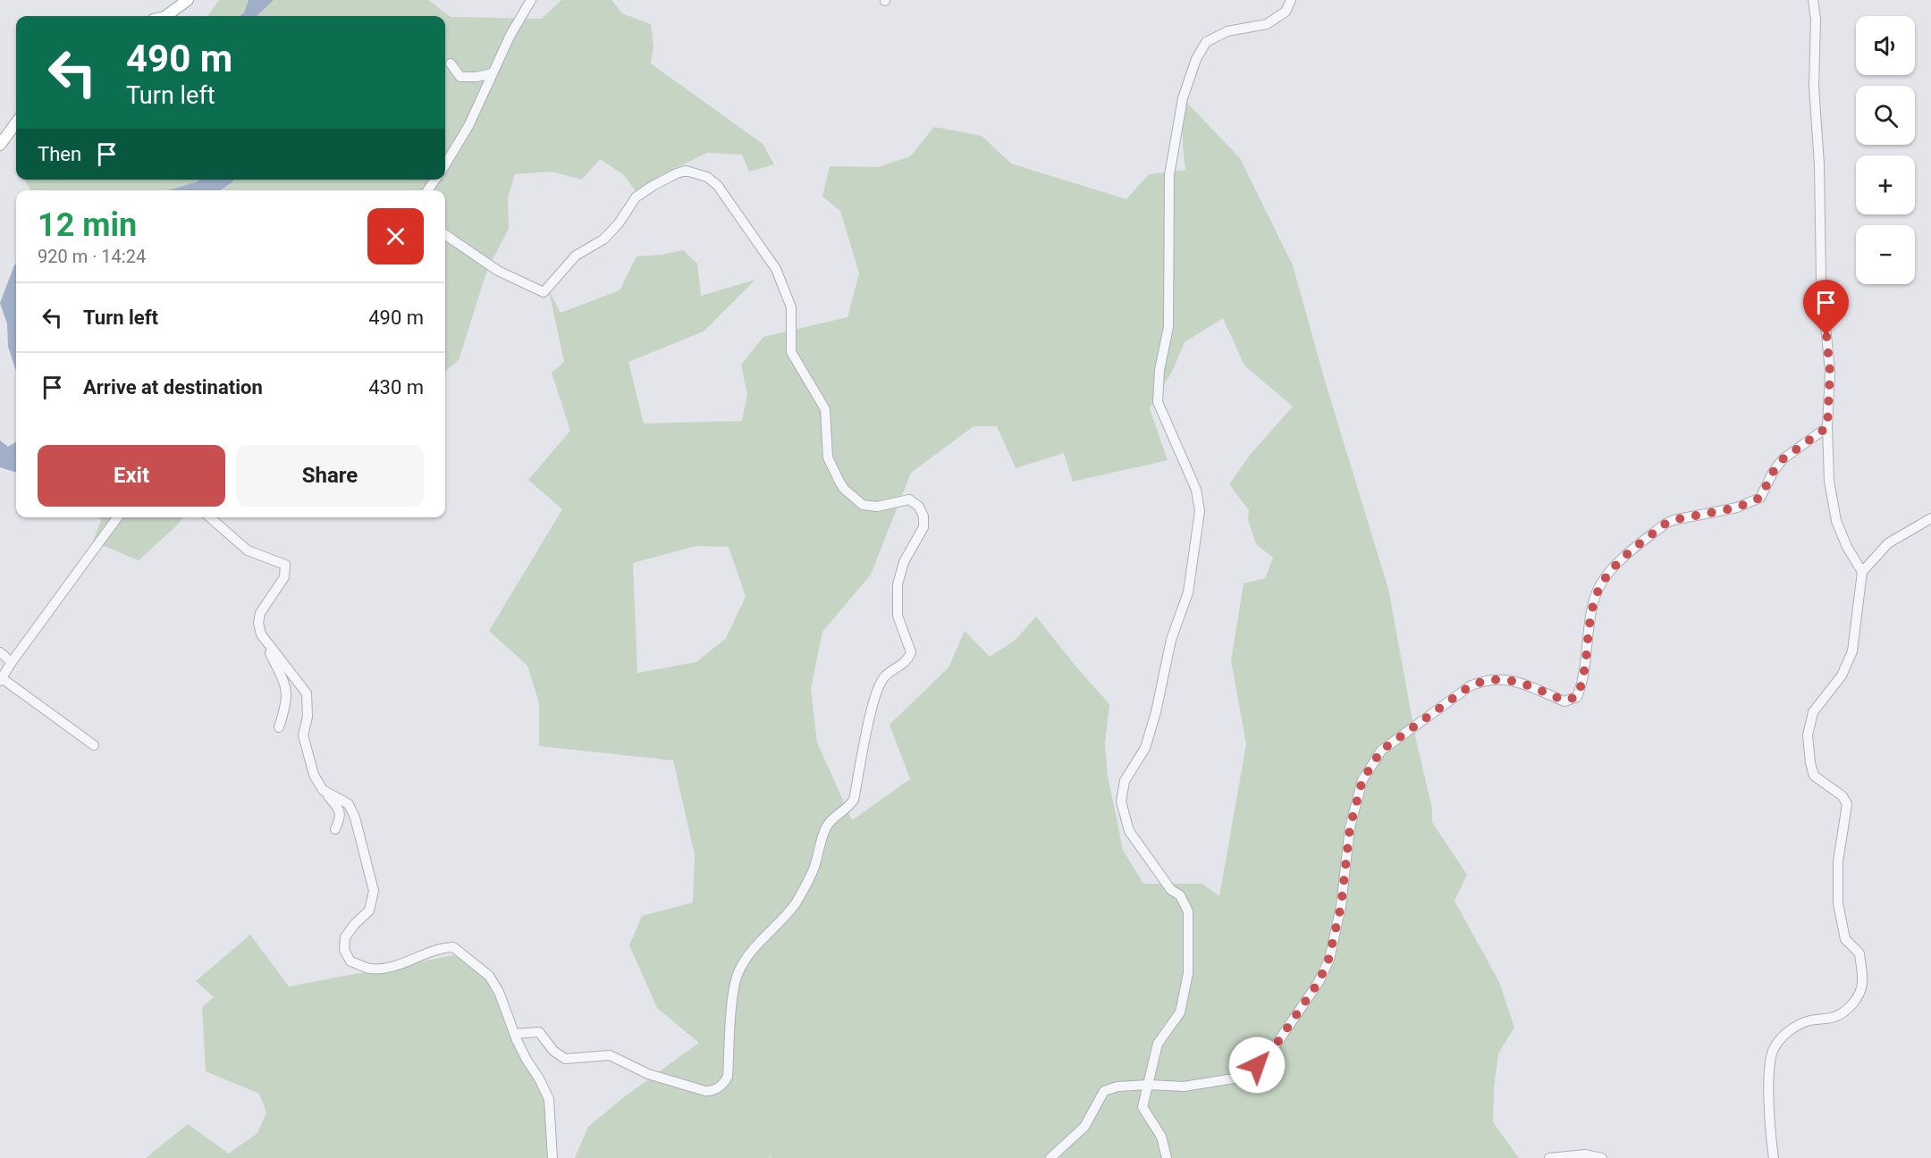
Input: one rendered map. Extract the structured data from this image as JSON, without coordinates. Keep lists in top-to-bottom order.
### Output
{
  "page": {
    "map_buttons": ["+", "−"],
    "turn": ["490 m", "Turn left"],
    "then": "Then",
    "heading": ["12 min", "920 m · 14:24"],
    "list": [
      {
        "name": "Turn left",
        "value": "490 m"
      },
      {
        "name": "Arrive at destination",
        "value": "430 m"
      }
    ],
    "buttons": ["Exit", "Share"]
  }
}
